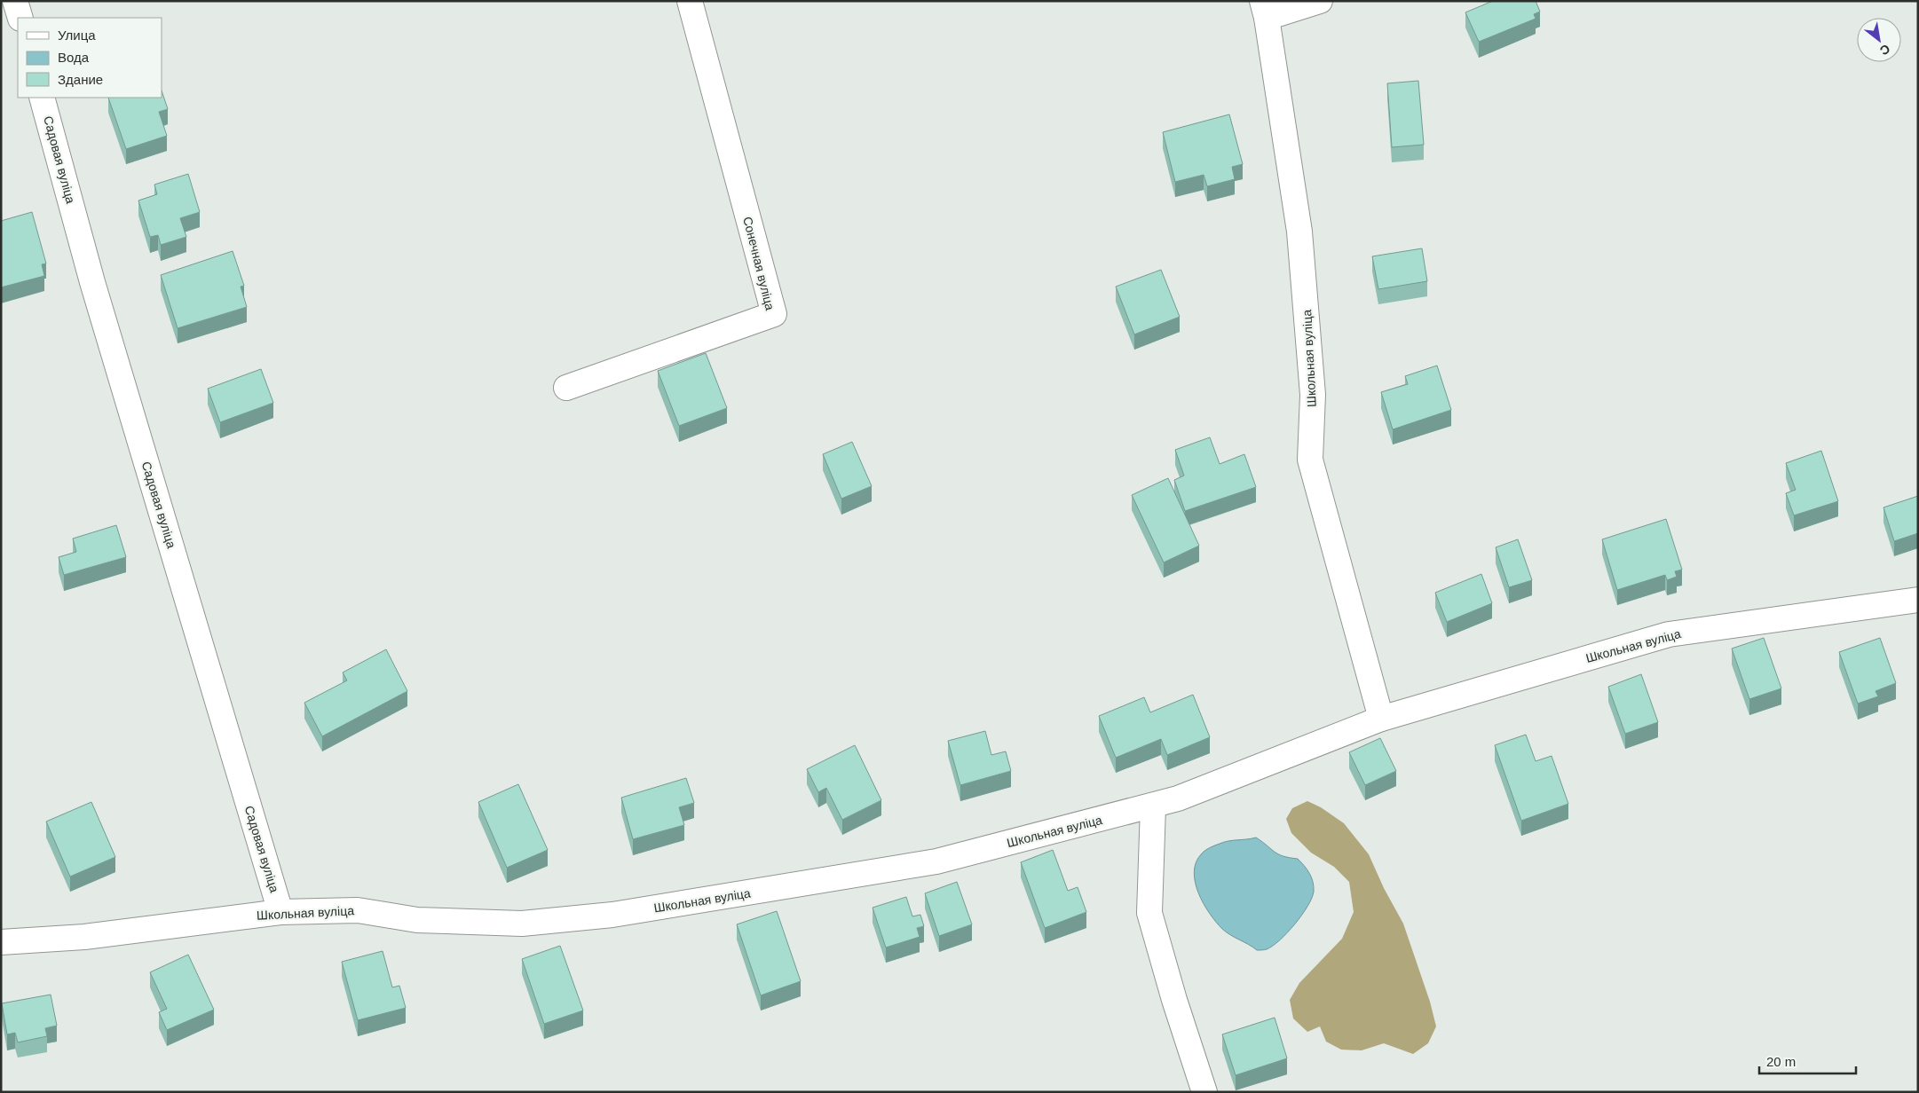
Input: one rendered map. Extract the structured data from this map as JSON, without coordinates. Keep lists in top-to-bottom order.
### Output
{
  "streets": {
    "street": ["Садовая вуліца", "Сонечная вуліца", "Школьная вуліца"]
  },
  "crossings": [
    ["Садовая вуліца", "Школьная вуліца"]
  ],
  "legend": ["Улица", "Вода", "Здание"],
  "scale_bar": "20 m",
  "north": "bottom right"
}
